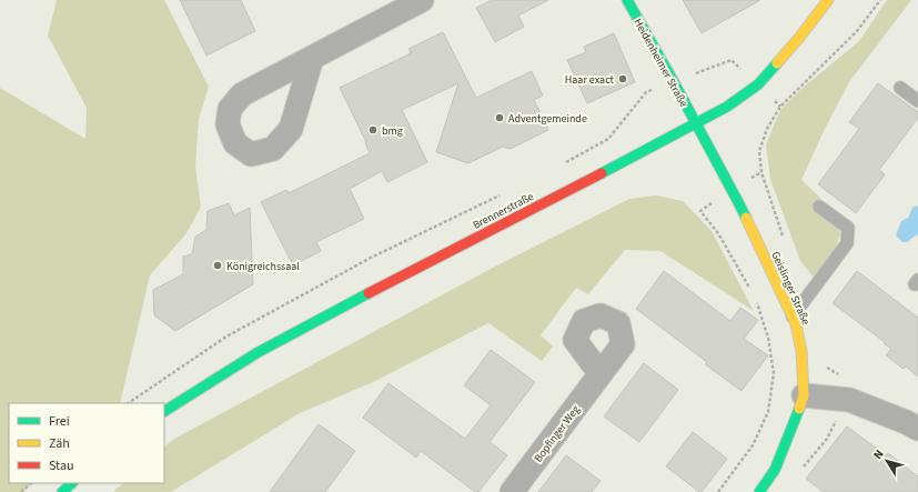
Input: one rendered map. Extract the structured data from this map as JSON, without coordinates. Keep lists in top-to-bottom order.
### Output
{
  "streets": {
    "main road": ["Heidenheimer Straße", "Brennerstraße", "Geislinger Straße"],
    "street": ["Bopfinger Weg"]
  },
  "crossings": [
    ["Heidenheimer Straße", "Brennerstraße"],
    ["Heidenheimer Straße", "Geislinger Straße"],
    ["Brennerstraße", "Geislinger Straße"]
  ],
  "places": [
    "Haar exact",
    "Adventgemeinde",
    "bmg",
    "Königreichssaal"
  ],
  "legend": ["Frei", "Zäh", "Stau"],
  "north": "top left"
}
